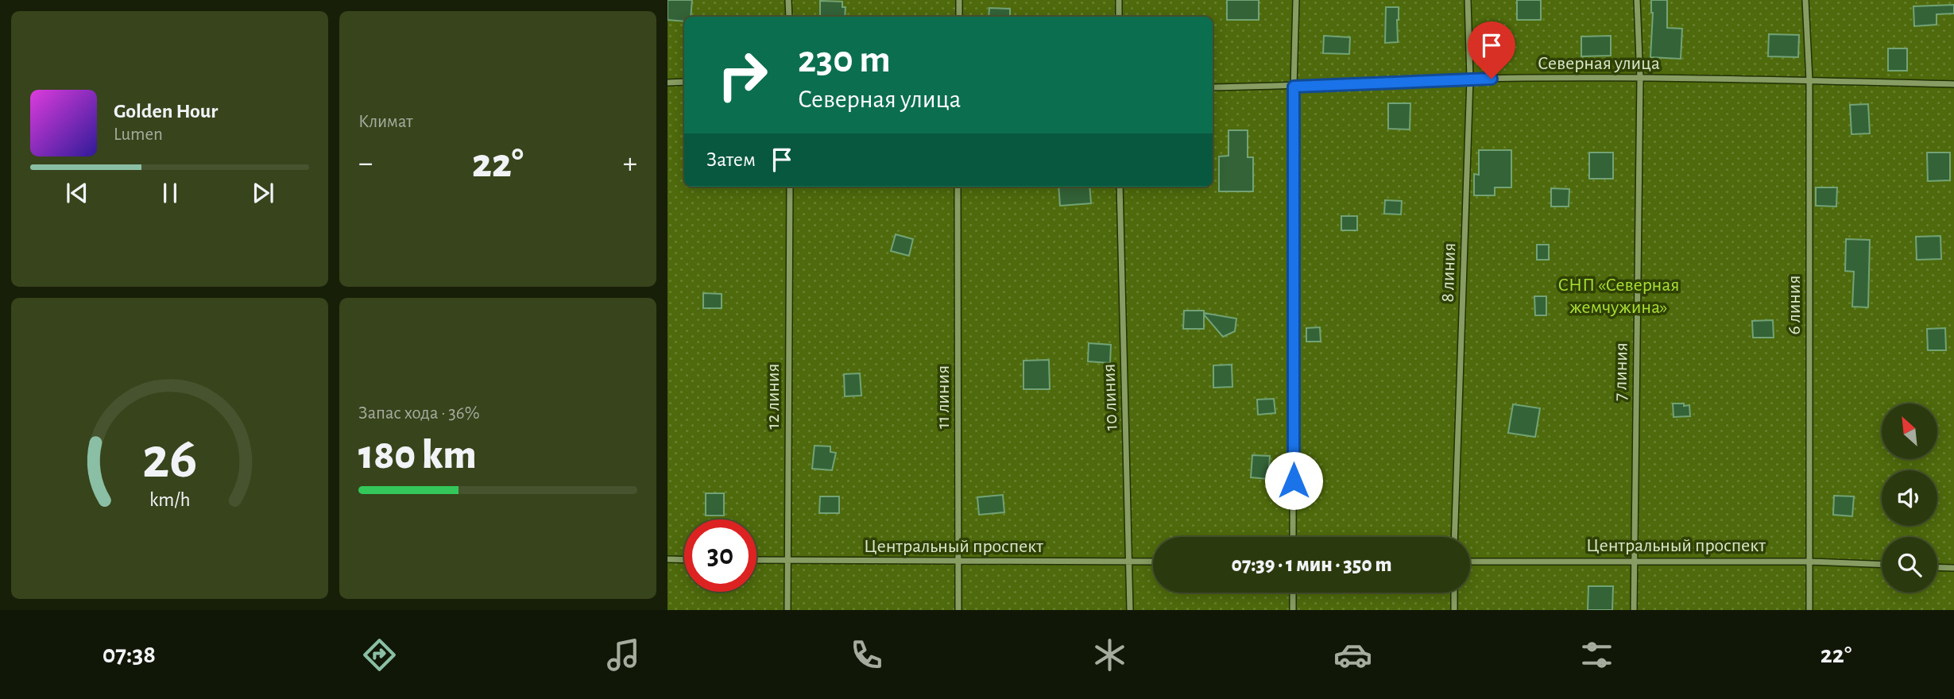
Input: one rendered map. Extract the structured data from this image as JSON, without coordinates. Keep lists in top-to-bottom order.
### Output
{
  "streets": {
    "street": [
      "Северная улица",
      "8 линия",
      "6 линия",
      "7 линия",
      "12 линия",
      "11 линия",
      "10 линия",
      "Центральный проспект"
    ]
  },
  "crossings": [
    ["Северная улица", "8 линия"],
    ["Северная улица", "6 линия"],
    ["Северная улица", "7 линия"],
    ["6 линия", "Центральный проспект"],
    ["7 линия", "Центральный проспект"],
    ["12 линия", "Центральный проспект"],
    ["11 линия", "Центральный проспект"],
    ["10 линия", "Центральный проспект"]
  ],
  "parks": ["СНП «Северная жемчужина»"],
  "north": "top left",
  "page": {
    "tile": [
      "Климат",
      ["Запас хода · 36%", "180 km"]
    ],
    "turn": ["230 m", "Северная улица"],
    "song": ["Golden Hour", "Lumen"],
    "then": "Затем",
    "heat": ["−", "22°", "+"],
    "limit": "30",
    "trip": "07:39 · 1 мин · 350 m",
    "tabs": ["07:38", "22°"],
    "gauge": ["26", "km/h"]
  }
}
